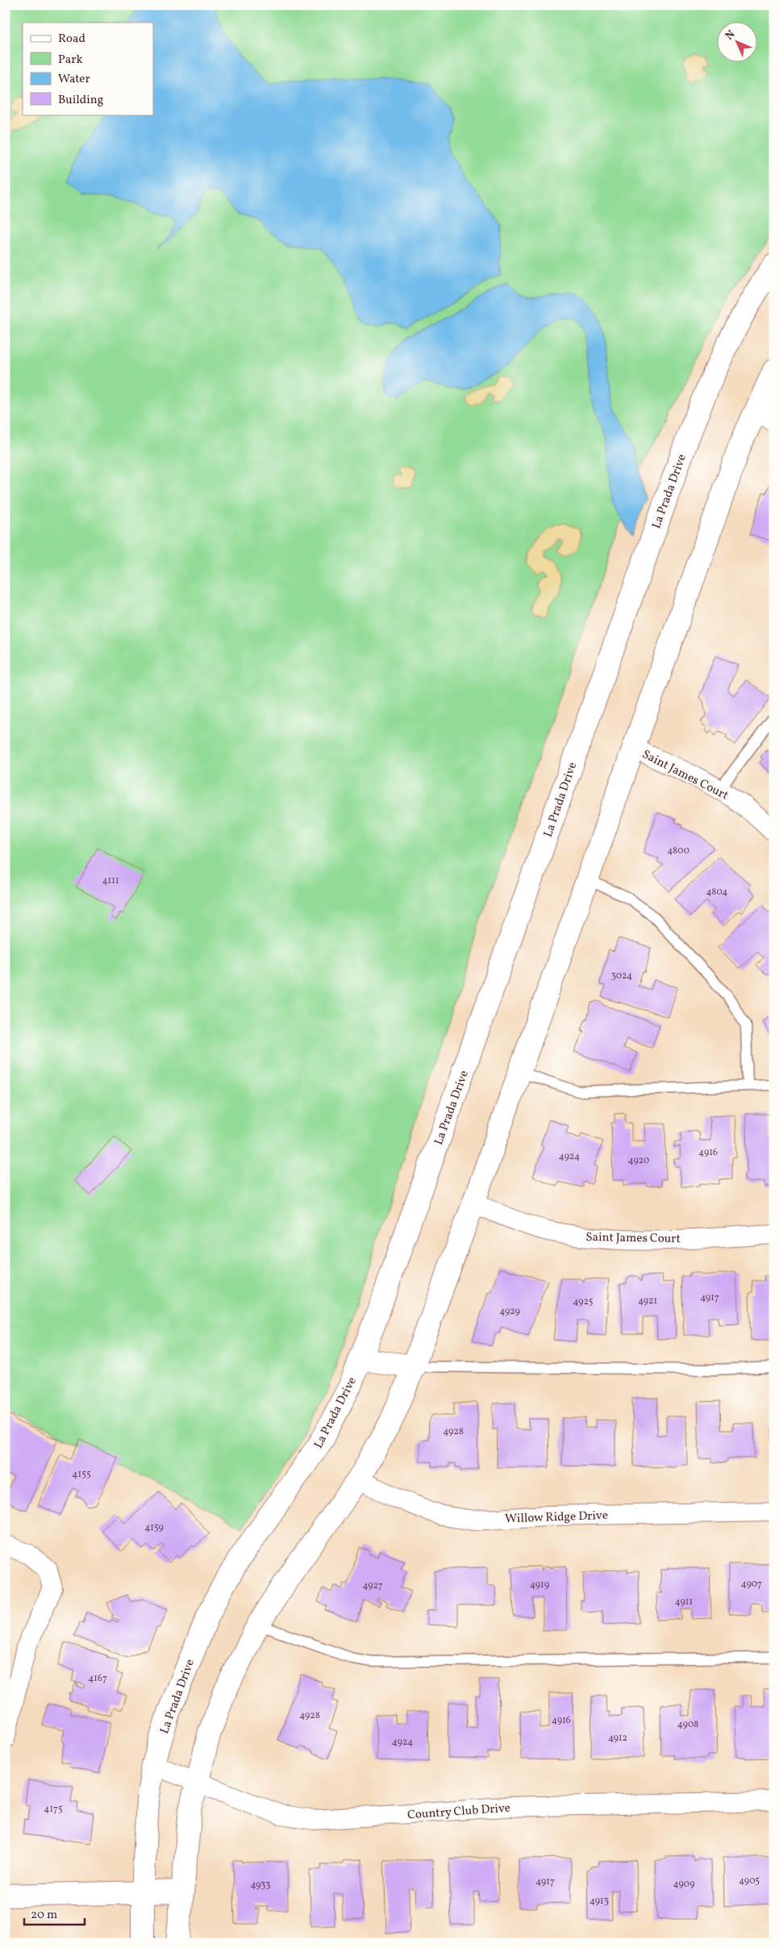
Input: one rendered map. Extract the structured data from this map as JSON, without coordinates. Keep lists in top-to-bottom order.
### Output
{
  "streets": {
    "main road": ["La Prada Drive"],
    "street": ["Saint James Court", "Willow Ridge Drive", "Country Club Drive"]
  },
  "crossings": [
    ["La Prada Drive", "Country Club Drive"]
  ],
  "house_numbers": [
    "4800",
    "4111",
    "4804",
    "3024",
    "4916",
    "4924",
    "4920",
    "4917",
    "4921",
    "4925",
    "4929",
    "4928",
    "4155",
    "4159",
    "4907",
    "4919",
    "4927",
    "4911",
    "4167",
    "4928",
    "4916",
    "4908",
    "4912",
    "4924",
    "4175",
    "4905",
    "4917",
    "4909",
    "4933",
    "4913"
  ],
  "legend": [
    "Road",
    "Park",
    "Water",
    "Building"
  ],
  "scale_bar": "20 m",
  "north": "top left"
}
